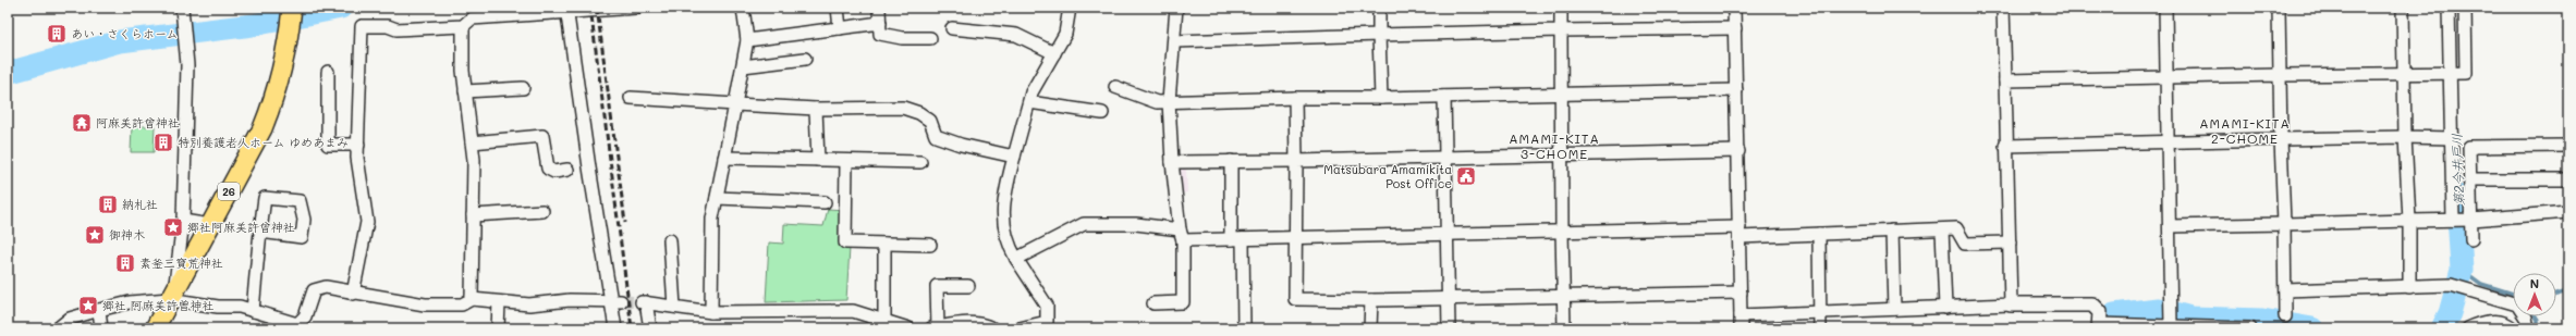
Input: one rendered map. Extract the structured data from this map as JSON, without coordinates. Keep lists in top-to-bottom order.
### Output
{
  "streets": {
    "main road": ["26"]
  },
  "districts": ["AMAMI-KITA 2-CHOME", "AMAMI-KITA 3-CHOME"],
  "water": ["第2今井戸川"],
  "places": {
    "building": [
      "あい・さくらホーム",
      "特別養護老人ホーム ゆめあまみ",
      "納札社",
      "素釜三寶荒神社"
    ],
    "temple": ["阿麻美許曾神社"],
    "public building": ["Matsubara Amamikita Post Office"],
    "place": ["郷社阿麻美許曾神社", "御神木", "郷社 阿麻美許曽神社"]
  },
  "north": "top"
}
